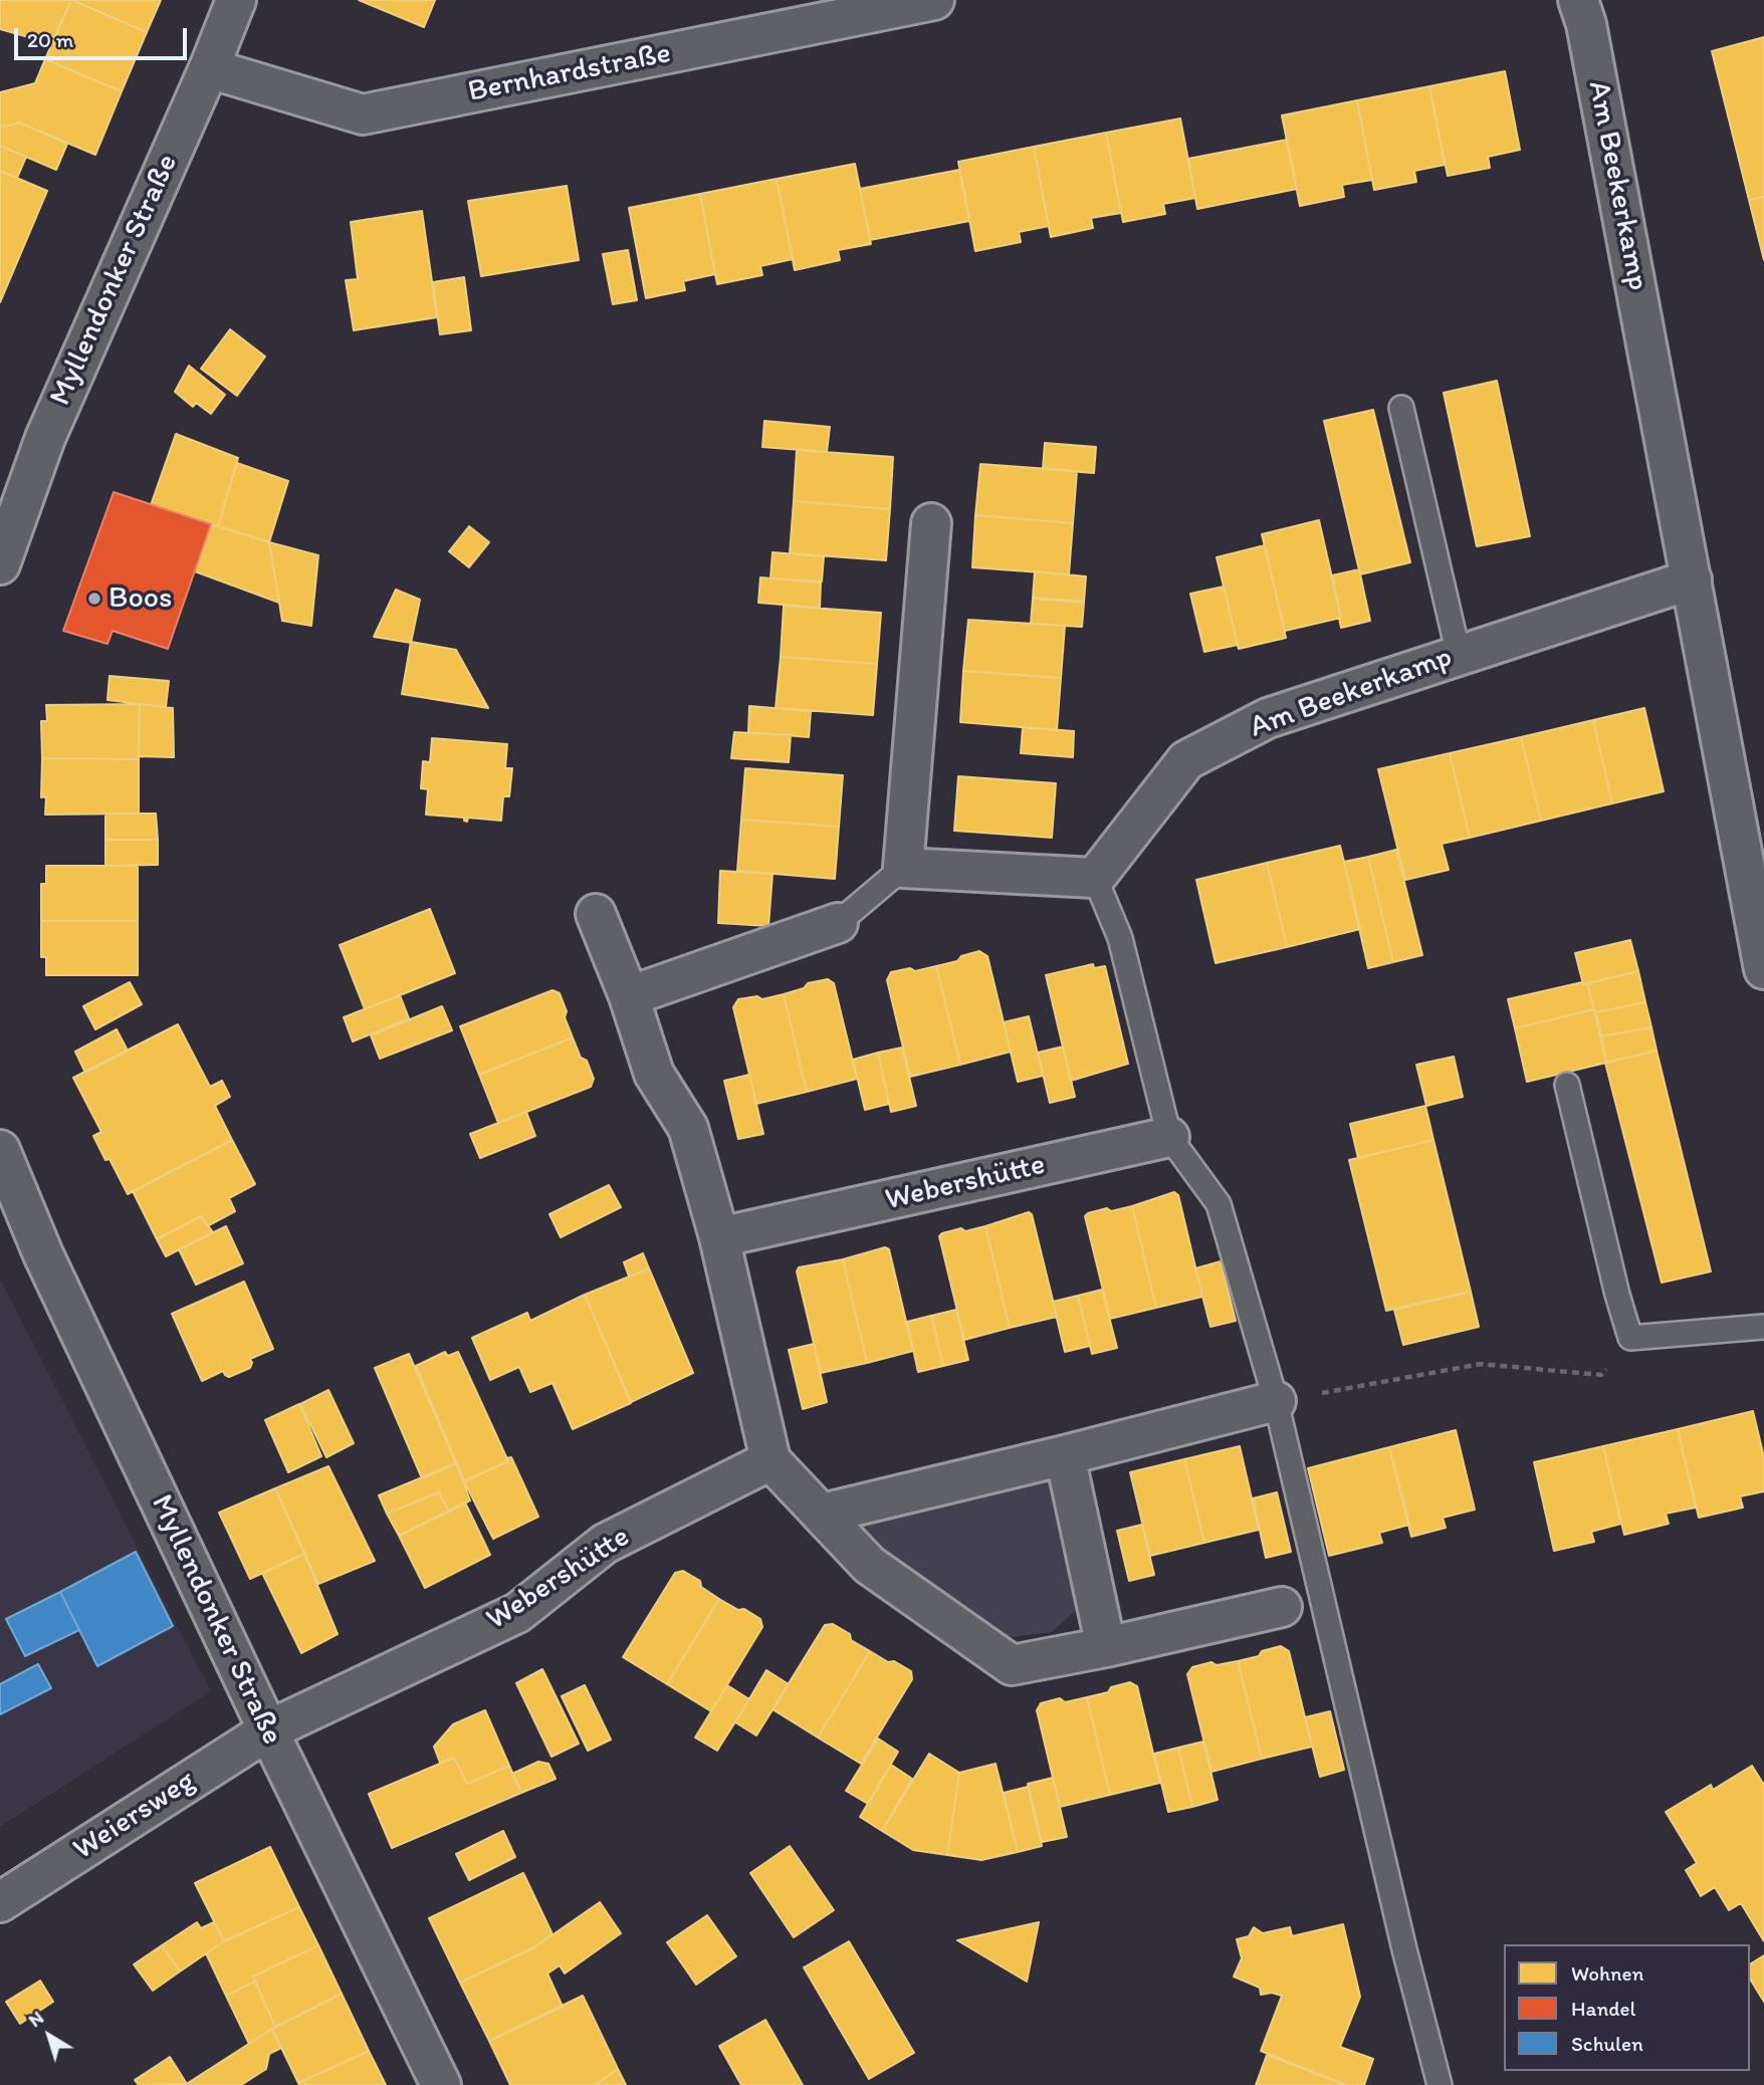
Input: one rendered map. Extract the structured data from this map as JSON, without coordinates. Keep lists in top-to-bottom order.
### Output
{
  "streets": {
    "street": [
      "Bernhardstraße",
      "Am Beekerkamp",
      "Myllendonker Straße",
      "Webershütte",
      "Weiersweg"
    ]
  },
  "crossings": [
    ["Bernhardstraße", "Myllendonker Straße"],
    ["Myllendonker Straße", "Webershütte"],
    ["Myllendonker Straße", "Weiersweg"],
    ["Webershütte", "Weiersweg"]
  ],
  "places": ["Boos"],
  "legend": ["Wohnen", "Handel", "Schulen"],
  "scale_bar": "20 m",
  "north": "top left"
}
